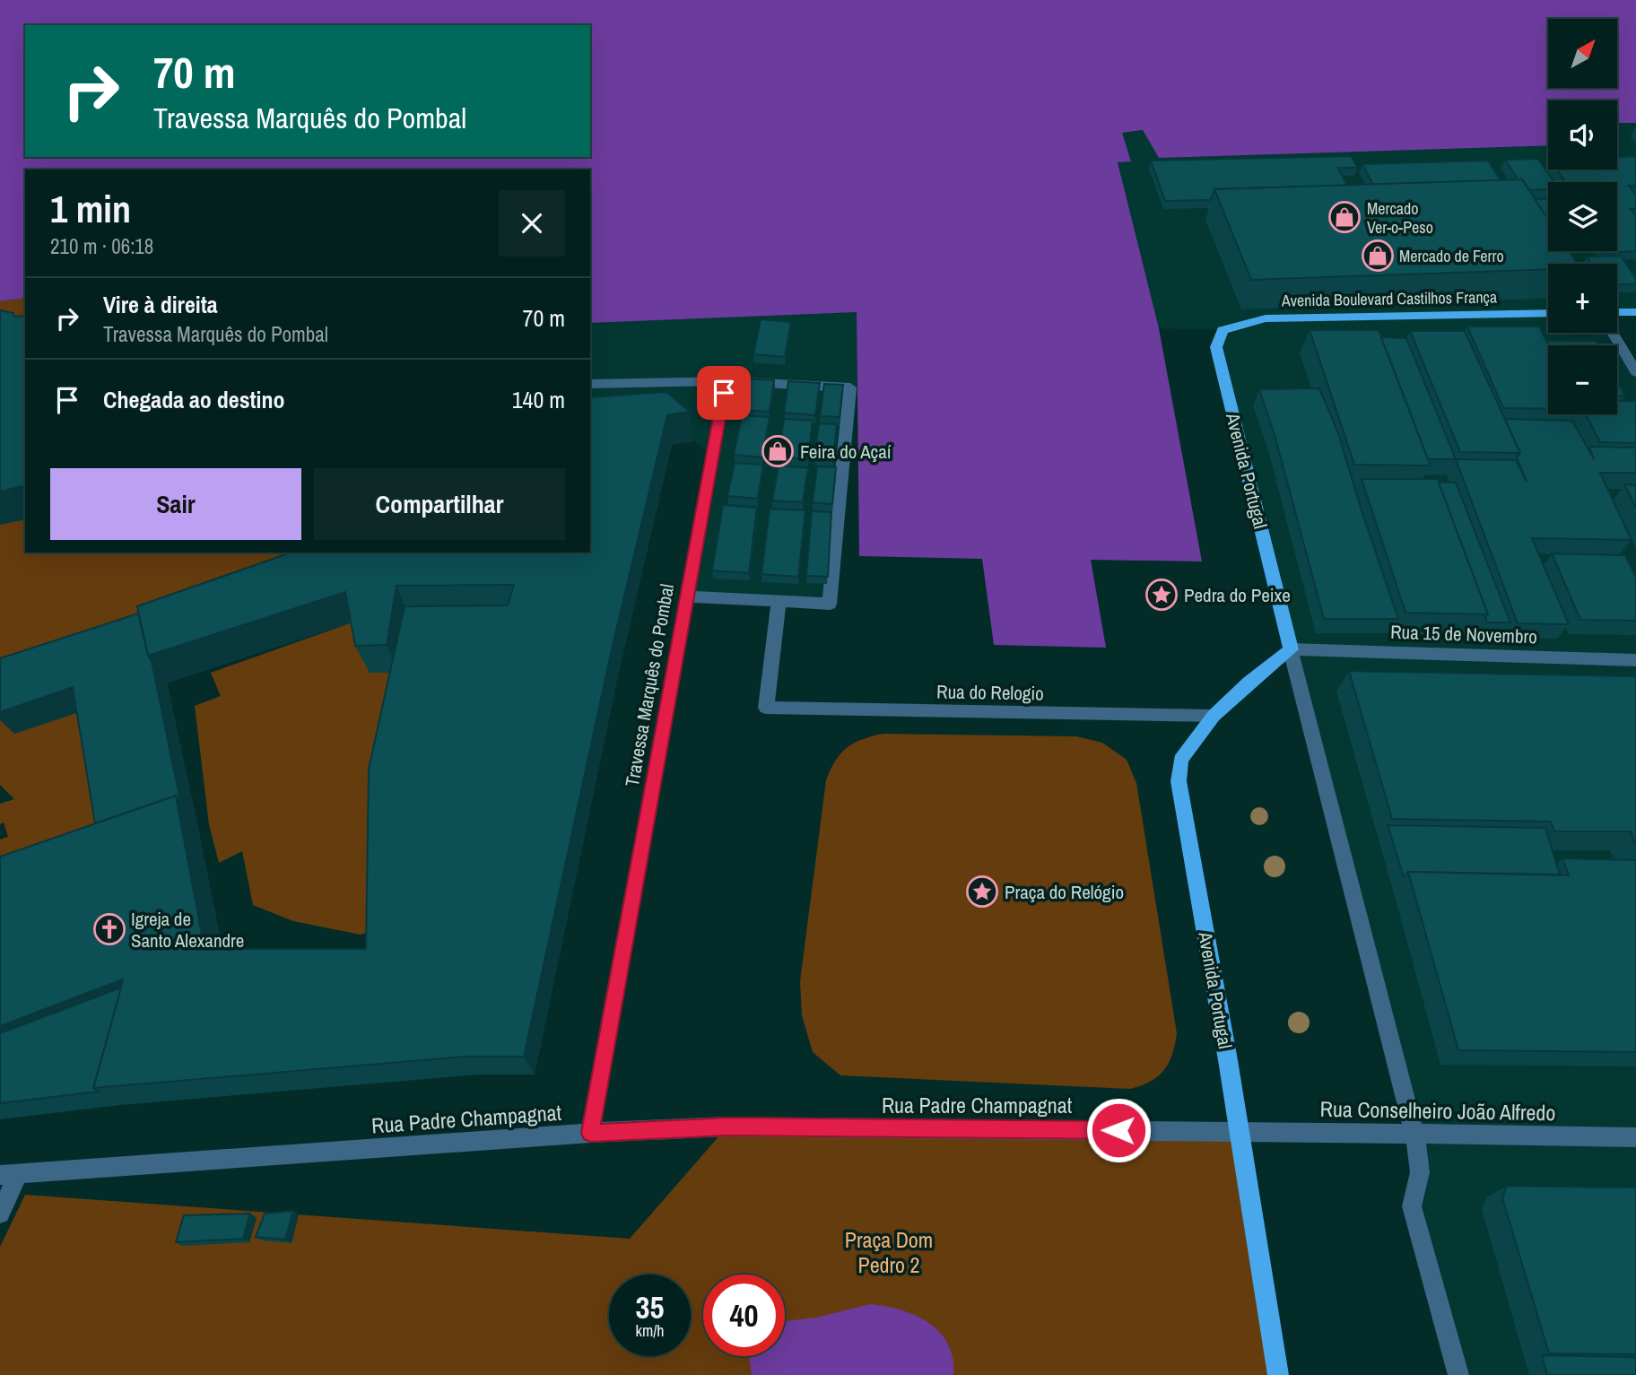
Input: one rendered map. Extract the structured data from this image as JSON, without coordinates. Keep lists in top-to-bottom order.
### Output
{
  "streets": {
    "main road": ["Avenida Boulevard Castilhos França", "Avenida Portugal"],
    "street": [
      "Rua 15 de Novembro",
      "Travessa Marquês do Pombal",
      "Rua do Relogio",
      "Rua Padre Champagnat",
      "Rua Conselheiro João Alfredo"
    ]
  },
  "crossings": [
    ["Avenida Boulevard Castilhos França", "Avenida Portugal"],
    ["Avenida Portugal", "Rua 15 de Novembro"],
    ["Avenida Portugal", "Rua do Relogio"],
    ["Avenida Portugal", "Rua Padre Champagnat"],
    ["Avenida Portugal", "Rua Conselheiro João Alfredo"],
    ["Travessa Marquês do Pombal", "Rua Padre Champagnat"],
    ["Rua Padre Champagnat", "Rua Conselheiro João Alfredo"]
  ],
  "parks": ["Praça Dom Pedro 2"],
  "places": {
    "shop": ["Mercado Ver-o-Peso", "Mercado de Ferro", "Feira do Açaí"],
    "place": ["Pedra do Peixe", "Praça do Relógio"],
    "church": ["Igreja de Santo Alexandre"]
  },
  "north": "top right",
  "page": {
    "map_buttons": ["+", "−"],
    "turn": ["70 m", "Travessa Marquês do Pombal"],
    "heading": ["1 min", "210 m · 06:18"],
    "list": [
      {
        "name": "Vire à direita",
        "note": "Travessa Marquês do Pombal",
        "value": "70 m"
      },
      {
        "name": "Chegada ao destino",
        "value": "140 m"
      }
    ],
    "buttons": ["Sair", "Compartilhar"],
    "speed": "35 km/h",
    "limit": "40"
  }
}
